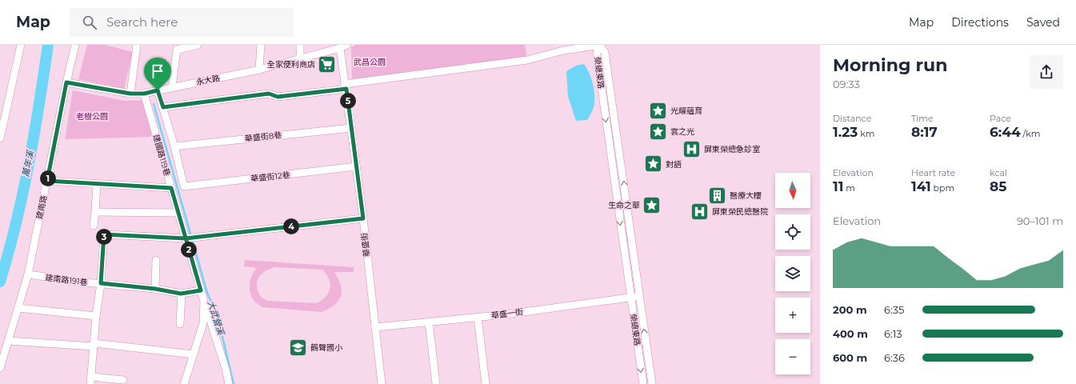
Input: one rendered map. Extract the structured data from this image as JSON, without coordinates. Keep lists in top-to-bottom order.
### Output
{
  "streets": {
    "street": [
      "榮總東路",
      "永大路",
      "華盛街8巷",
      "建國路119巷",
      "華盛街12巷",
      "建南路",
      "華盛街",
      "建南路191巷",
      "華盛一街"
    ]
  },
  "crossings": [
    ["榮總東路", "華盛一街"],
    ["永大路", "建國路119巷"],
    ["永大路", "建南路"],
    ["永大路", "華盛街"],
    ["華盛街8巷", "華盛街"],
    ["建國路119巷", "華盛街12巷"],
    ["建國路119巷", "建南路191巷"],
    ["華盛街12巷", "建南路"],
    ["華盛街12巷", "華盛街"],
    ["建南路", "建南路191巷"],
    ["華盛街", "華盛一街"]
  ],
  "water": ["萬年溪", "大武營溪"],
  "parks": ["武昌公園", "老樹公園"],
  "places": {
    "supermarket": ["全家便利商店"],
    "place": [
      "光耀蘊育",
      "雲之光",
      "對語",
      "生命之華"
    ],
    "hospital": ["屏東榮總急診室", "屏東榮民總醫院"],
    "building": ["醫療大樓"],
    "school or university": ["鶴聲國小"]
  },
  "north": "bottom",
  "page": {
    "header": "Map",
    "search": "Search here",
    "nav": ["Map", "Directions", "Saved"],
    "heading": ["Morning run", "09:33"],
    "pins": [
      "5",
      "1",
      "4",
      "3",
      "2"
    ],
    "stats": [
      ["Distance", "1.23 km"],
      ["Time", "8:17"],
      ["Pace", "6:44 /km"],
      ["Elevation", "11 m"],
      ["Heart rate", "141 bpm"],
      ["kcal", "85"]
    ],
    "map_buttons": ["+", "−"],
    "chart": ["Elevation", "90–101 m"],
    "list": [
      {
        "name": "200 m",
        "note": "6:35"
      },
      {
        "name": "400 m",
        "note": "6:13"
      },
      {
        "name": "600 m",
        "note": "6:36"
      }
    ]
  }
}
